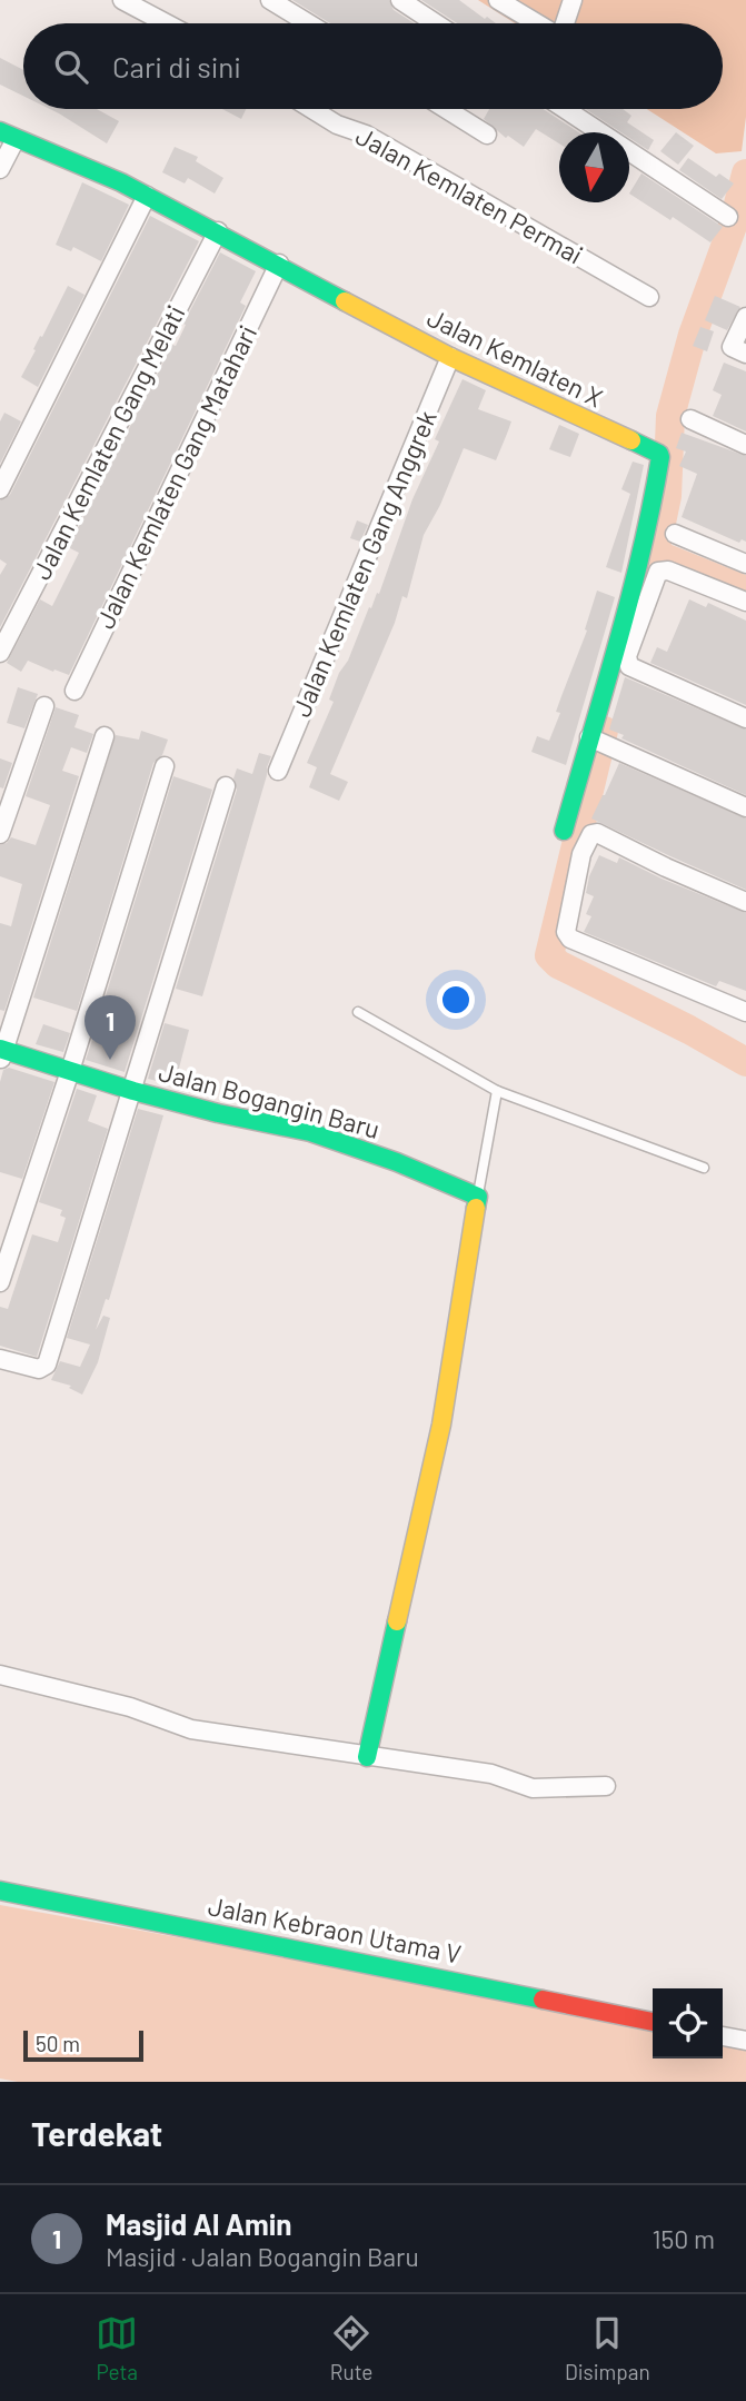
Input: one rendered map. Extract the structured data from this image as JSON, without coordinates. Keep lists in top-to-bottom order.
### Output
{
  "streets": {
    "street": [
      "Jalan Kemlaten Permai",
      "Jalan Kemlaten X",
      "Jalan Kemlaten Gang Melati",
      "Jalan Kemlaten Gang Matahari",
      "Jalan Kemlaten Gang Anggrek",
      "Jalan Bogangin Baru",
      "Jalan Kebraon Utama V"
    ]
  },
  "crossings": [
    ["Jalan Kemlaten X", "Jalan Kemlaten Gang Melati"],
    ["Jalan Kemlaten X", "Jalan Kemlaten Gang Matahari"],
    ["Jalan Kemlaten X", "Jalan Kemlaten Gang Anggrek"]
  ],
  "scale_bar": "50 m",
  "north": "bottom",
  "page": {
    "search": "Cari di sini",
    "pins": "1",
    "scale": "50 m",
    "heading": "Terdekat",
    "list": [
      {
        "mark": "1",
        "name": "Masjid Al Amin",
        "note": "Masjid · Jalan Bogangin Baru",
        "value": "150 m"
      }
    ],
    "nav": ["Peta", "Rute", "Disimpan"]
  }
}
